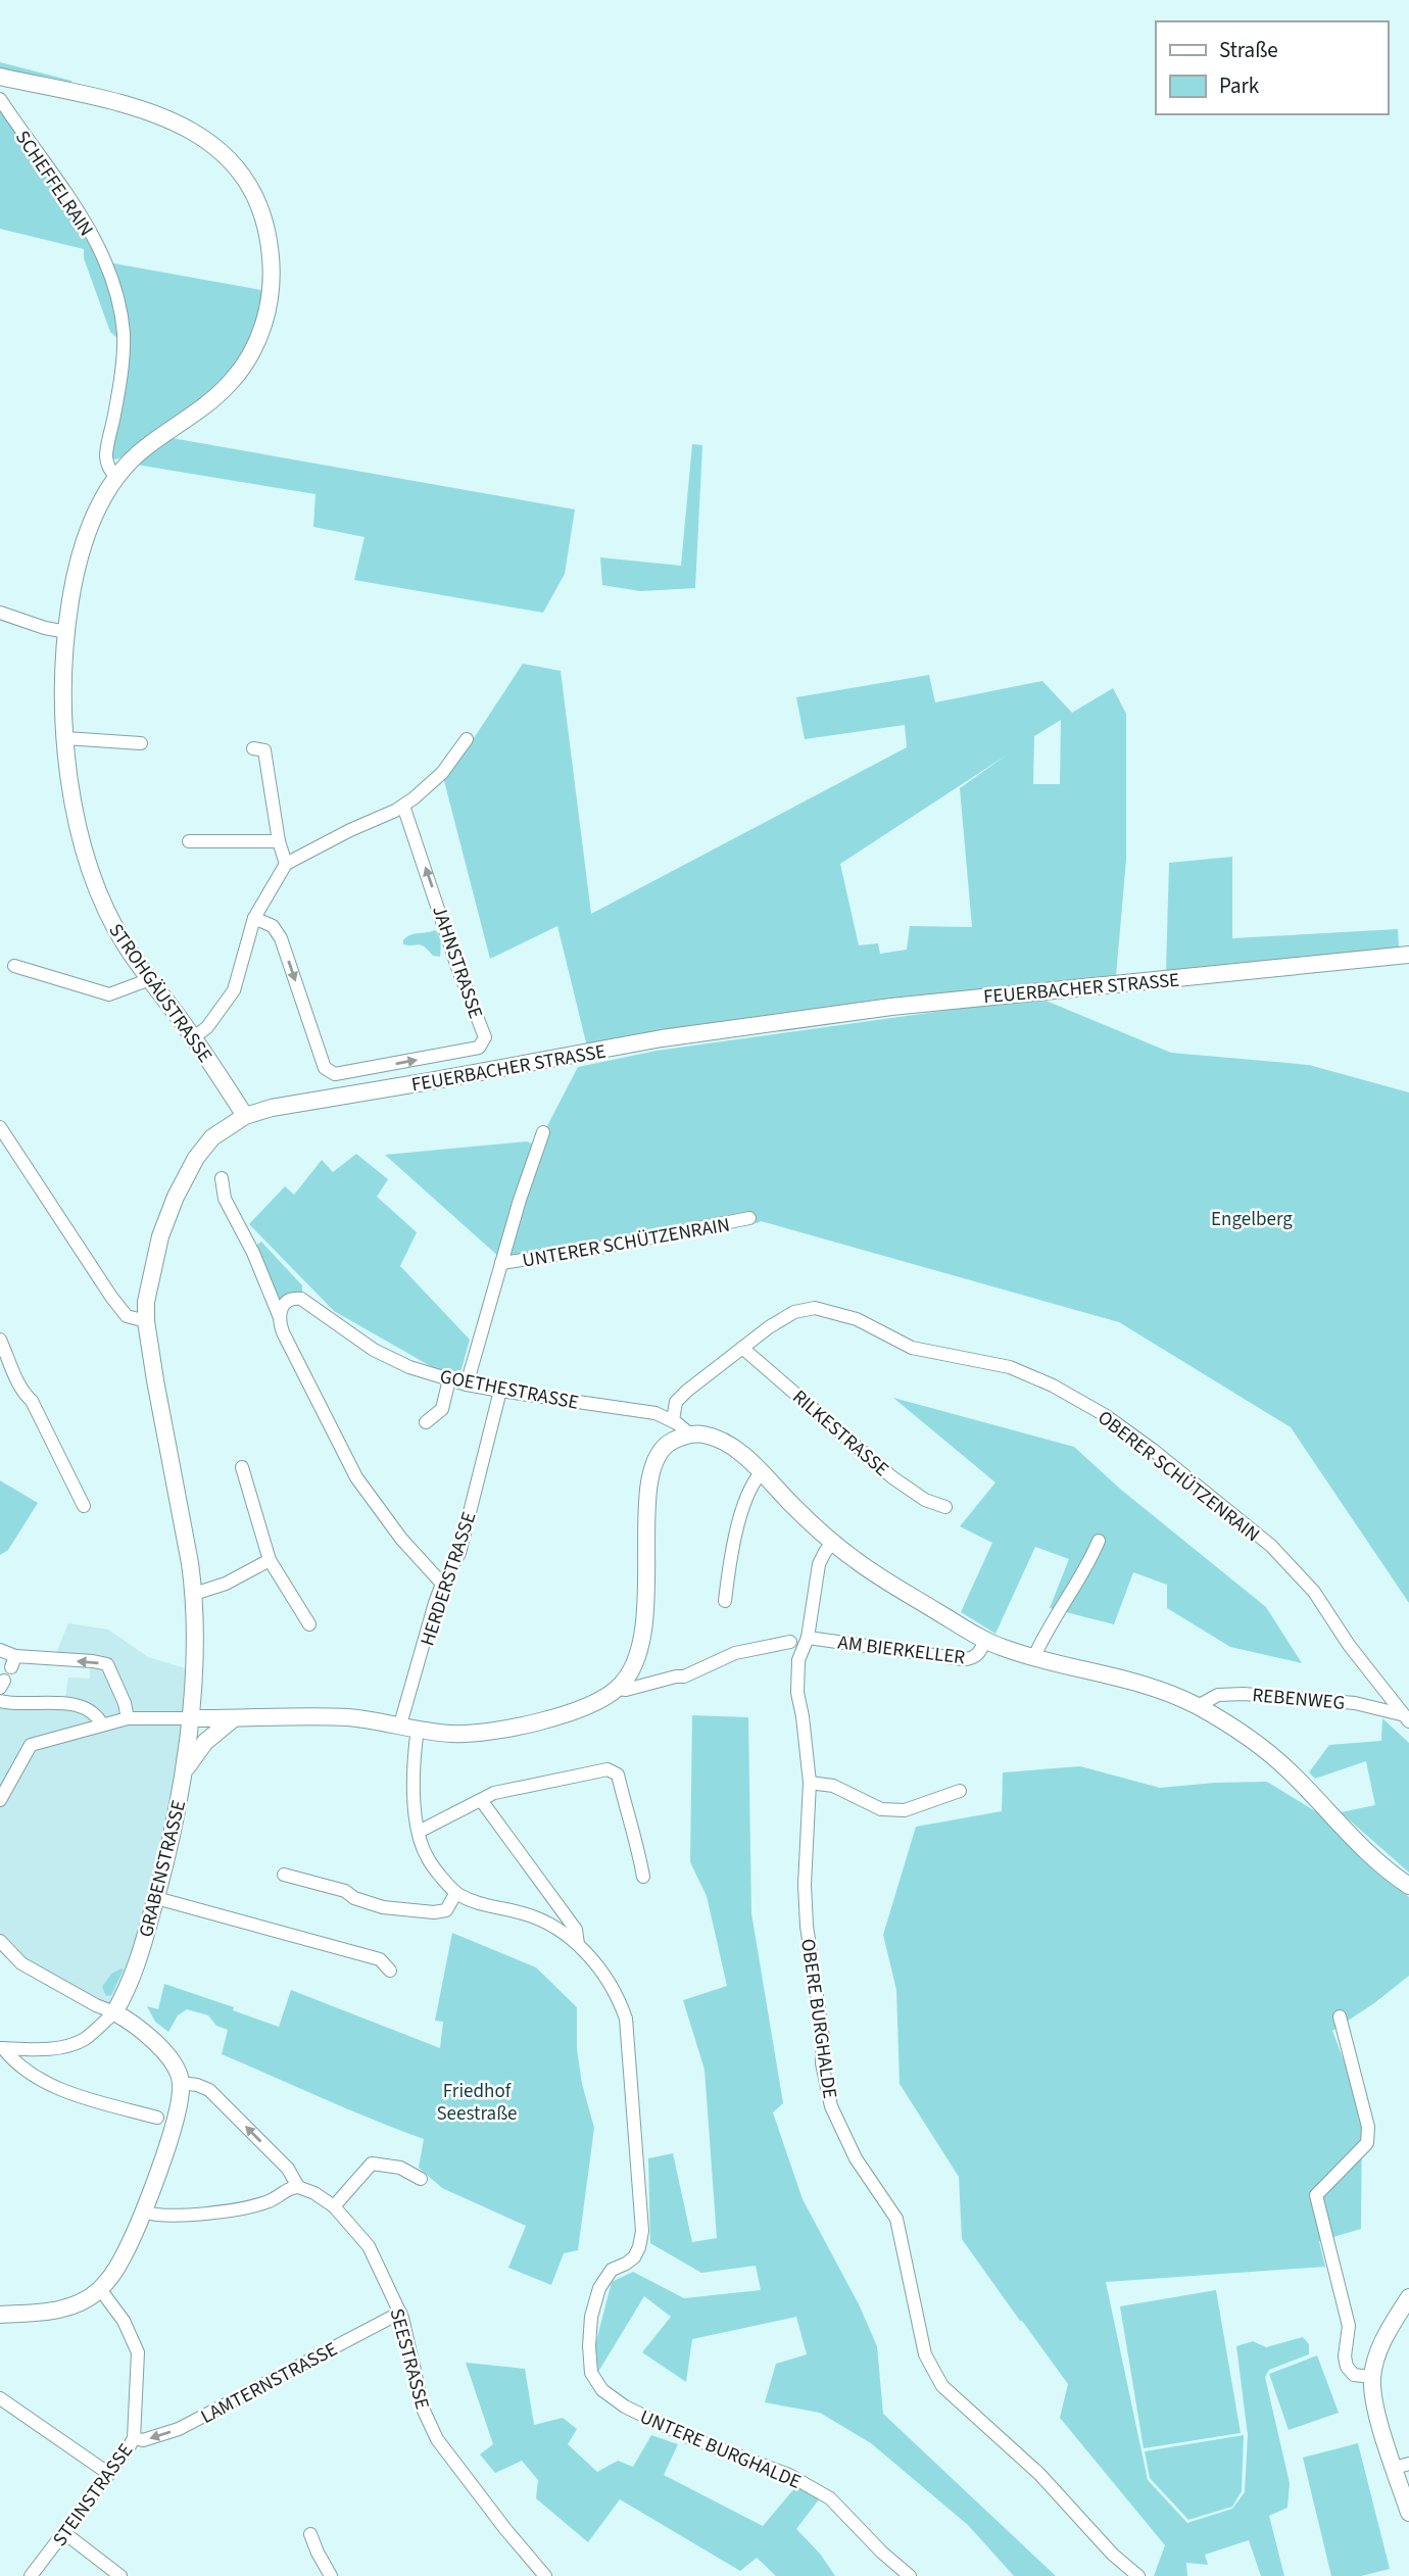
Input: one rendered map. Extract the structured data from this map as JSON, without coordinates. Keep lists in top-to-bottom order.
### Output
{
  "streets": {
    "main road": ["FEUERBACHER STRASSE", "STROHGÄUSTRASSE", "GRABENSTRASSE"],
    "street": [
      "SCHEFFELRAIN",
      "JAHNSTRASSE",
      "UNTERER SCHÜTZENRAIN",
      "GOETHESTRASSE",
      "RILKESTRASSE",
      "OBERER SCHÜTZENRAIN",
      "HERDERSTRASSE",
      "AM BIERKELLER",
      "REBENWEG",
      "OBERE BURGHALDE",
      "SEESTRASSE",
      "LAMTERNSTRASSE",
      "UNTERE BURGHALDE",
      "STEINSTRASSE"
    ]
  },
  "crossings": [
    ["SCHEFFELRAIN", "STROHGÄUSTRASSE"],
    ["FEUERBACHER STRASSE", "STROHGÄUSTRASSE"],
    ["FEUERBACHER STRASSE", "GRABENSTRASSE"],
    ["UNTERER SCHÜTZENRAIN", "GOETHESTRASSE"],
    ["GOETHESTRASSE", "OBERER SCHÜTZENRAIN"],
    ["GOETHESTRASSE", "HERDERSTRASSE"],
    ["RILKESTRASSE", "OBERER SCHÜTZENRAIN"],
    ["OBERER SCHÜTZENRAIN", "REBENWEG"],
    ["AM BIERKELLER", "OBERE BURGHALDE"],
    ["SEESTRASSE", "LAMTERNSTRASSE"],
    ["LAMTERNSTRASSE", "STEINSTRASSE"]
  ],
  "one_way": ["LAMTERNSTRASSE"],
  "parks": ["Engelberg", "Friedhof Seestraße"],
  "legend": ["Straße", "Park"]
}
